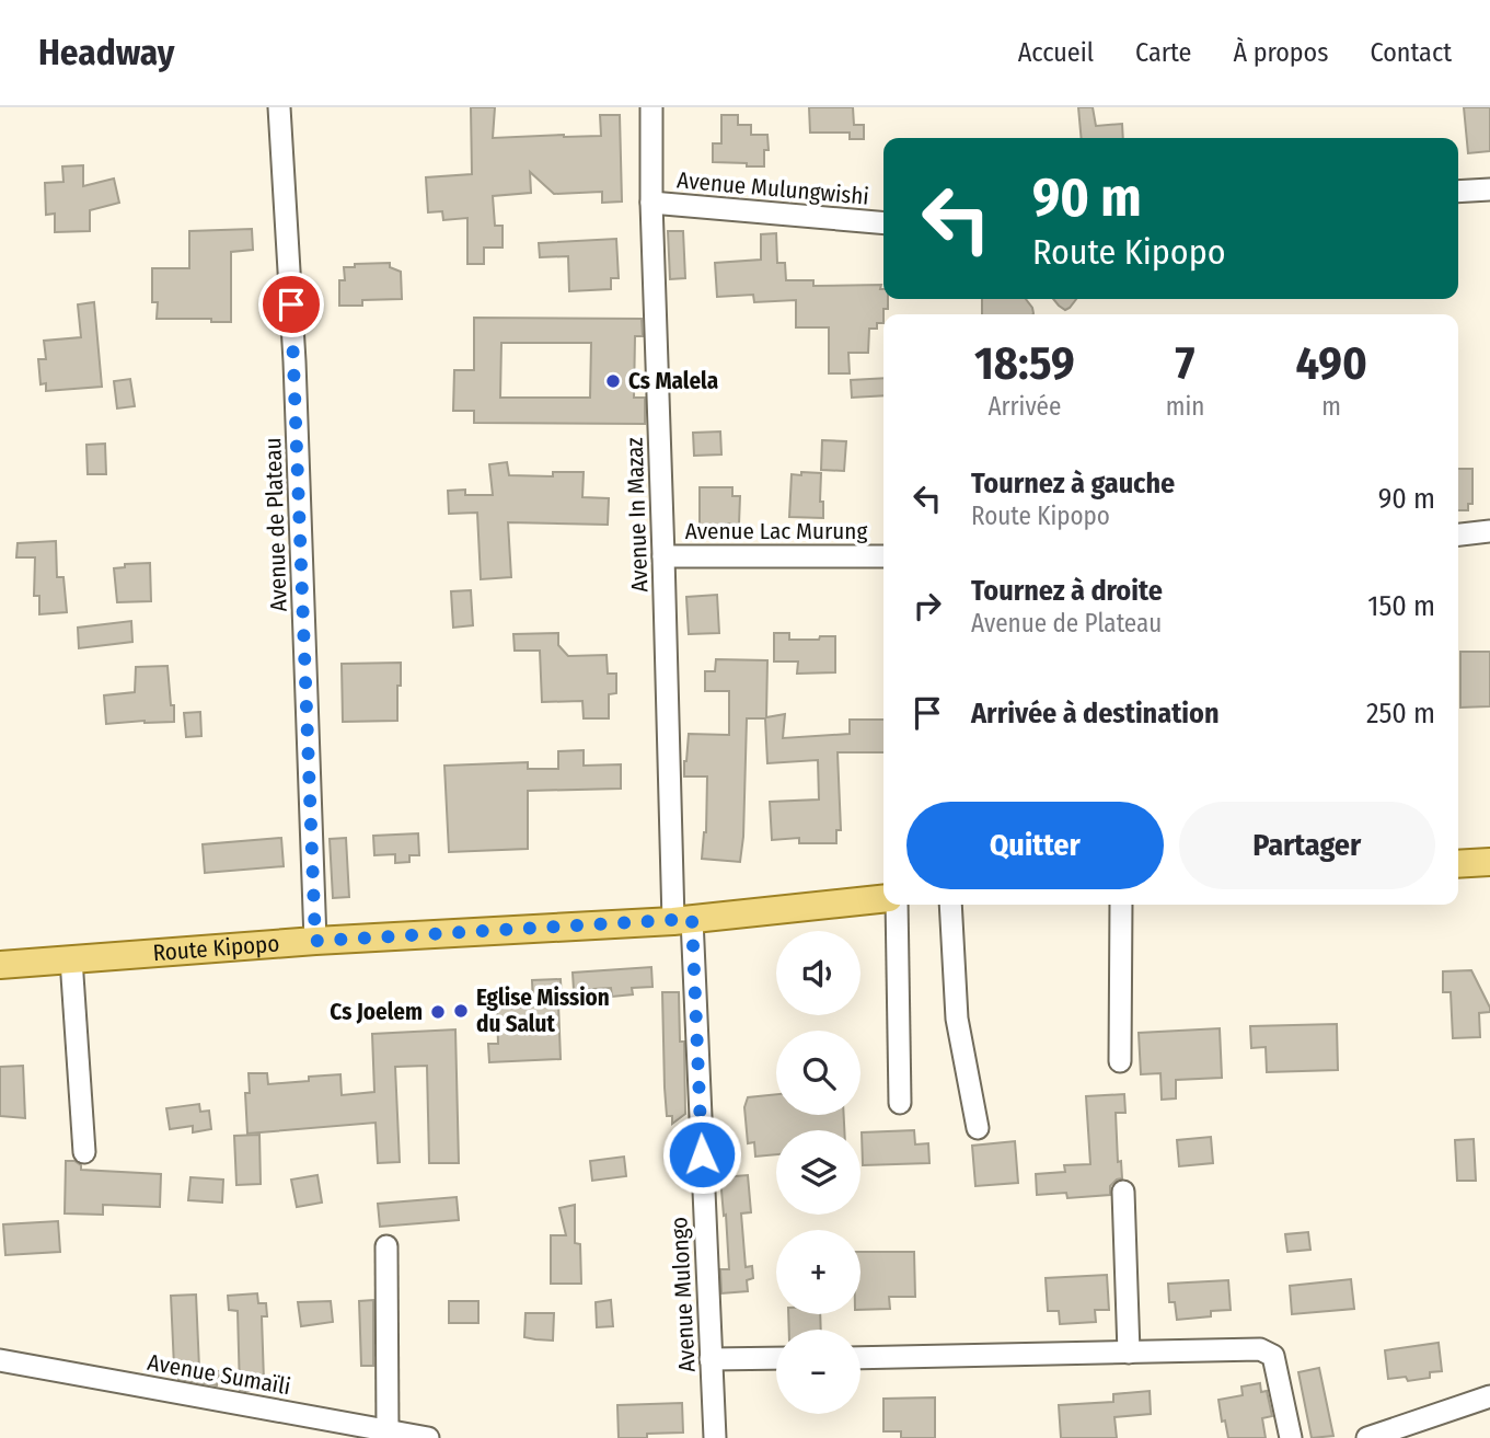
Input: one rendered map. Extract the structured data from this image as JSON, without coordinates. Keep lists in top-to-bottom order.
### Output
{
  "streets": {
    "main road": ["Route Kipopo"],
    "street": [
      "Avenue Mulungwishi",
      "Avenue In Mazaz",
      "Avenue de Plateau",
      "Avenue Lac Murung",
      "Avenue Mulongo",
      "Avenue Sumaïli"
    ]
  },
  "crossings": [
    ["Avenue Mulungwishi", "Avenue In Mazaz"],
    ["Avenue In Mazaz", "Avenue Lac Murung"],
    ["Avenue In Mazaz", "Route Kipopo"],
    ["Avenue In Mazaz", "Avenue Mulongo"],
    ["Avenue de Plateau", "Route Kipopo"],
    ["Route Kipopo", "Avenue Mulongo"]
  ],
  "places": ["Cs Malela", "Eglise Mission du Salut", "Cs Joelem"],
  "page": {
    "header": "Headway",
    "nav": [
      "Accueil",
      "Carte",
      "À propos",
      "Contact"
    ],
    "turn": ["90 m", "Route Kipopo"],
    "eta": [
      "18:59",
      "Arrivée",
      "7",
      "min",
      "490",
      "m"
    ],
    "list": [
      {
        "name": "Tournez à gauche",
        "note": "Route Kipopo",
        "value": "90 m"
      },
      {
        "name": "Tournez à droite",
        "note": "Avenue de Plateau",
        "value": "150 m"
      },
      {
        "name": "Arrivée à destination",
        "value": "250 m"
      }
    ],
    "buttons": ["Quitter", "Partager"],
    "map_buttons": ["+", "−"]
  }
}
